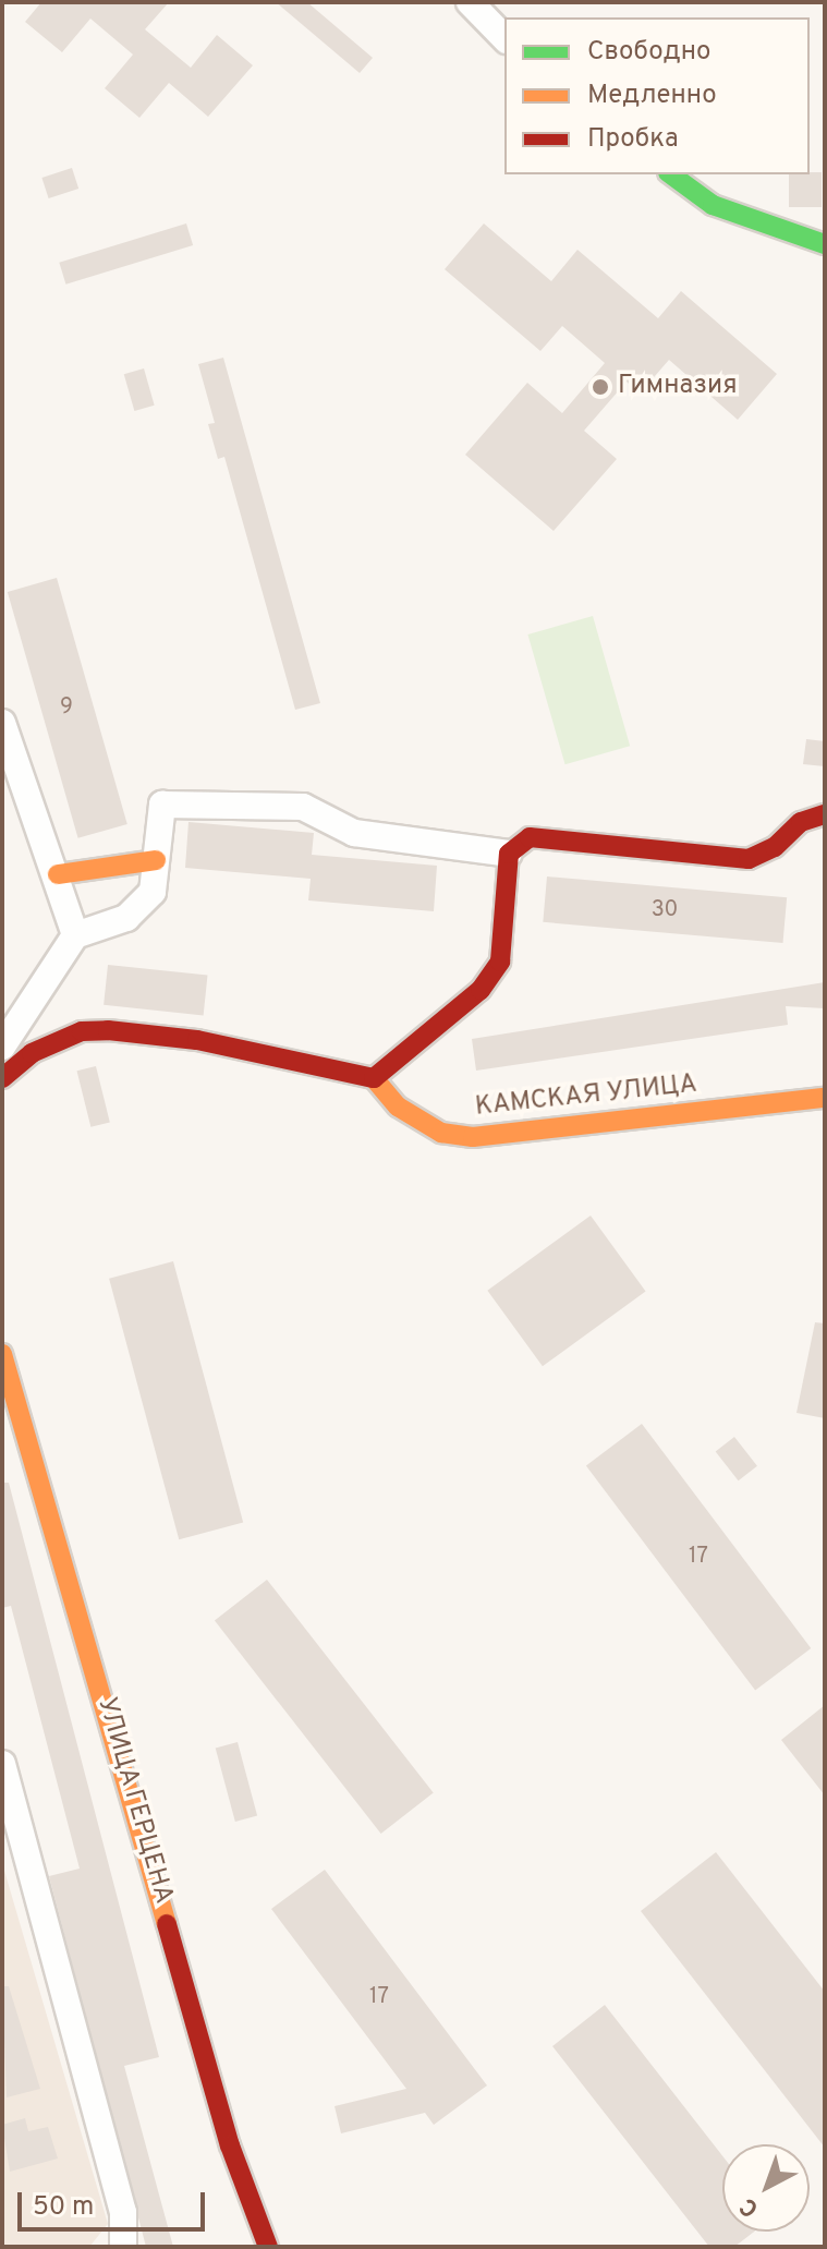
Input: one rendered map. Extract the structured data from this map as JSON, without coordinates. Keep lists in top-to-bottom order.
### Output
{
  "streets": {
    "street": ["КАМСКАЯ УЛИЦА", "УЛИЦА ГЕРЦЕНА"]
  },
  "places": ["Гимназия"],
  "house_numbers": [
    "9",
    "30",
    "17",
    "17"
  ],
  "legend": ["Свободно", "Медленно", "Пробка"],
  "scale_bar": "50 m",
  "north": "bottom left"
}
